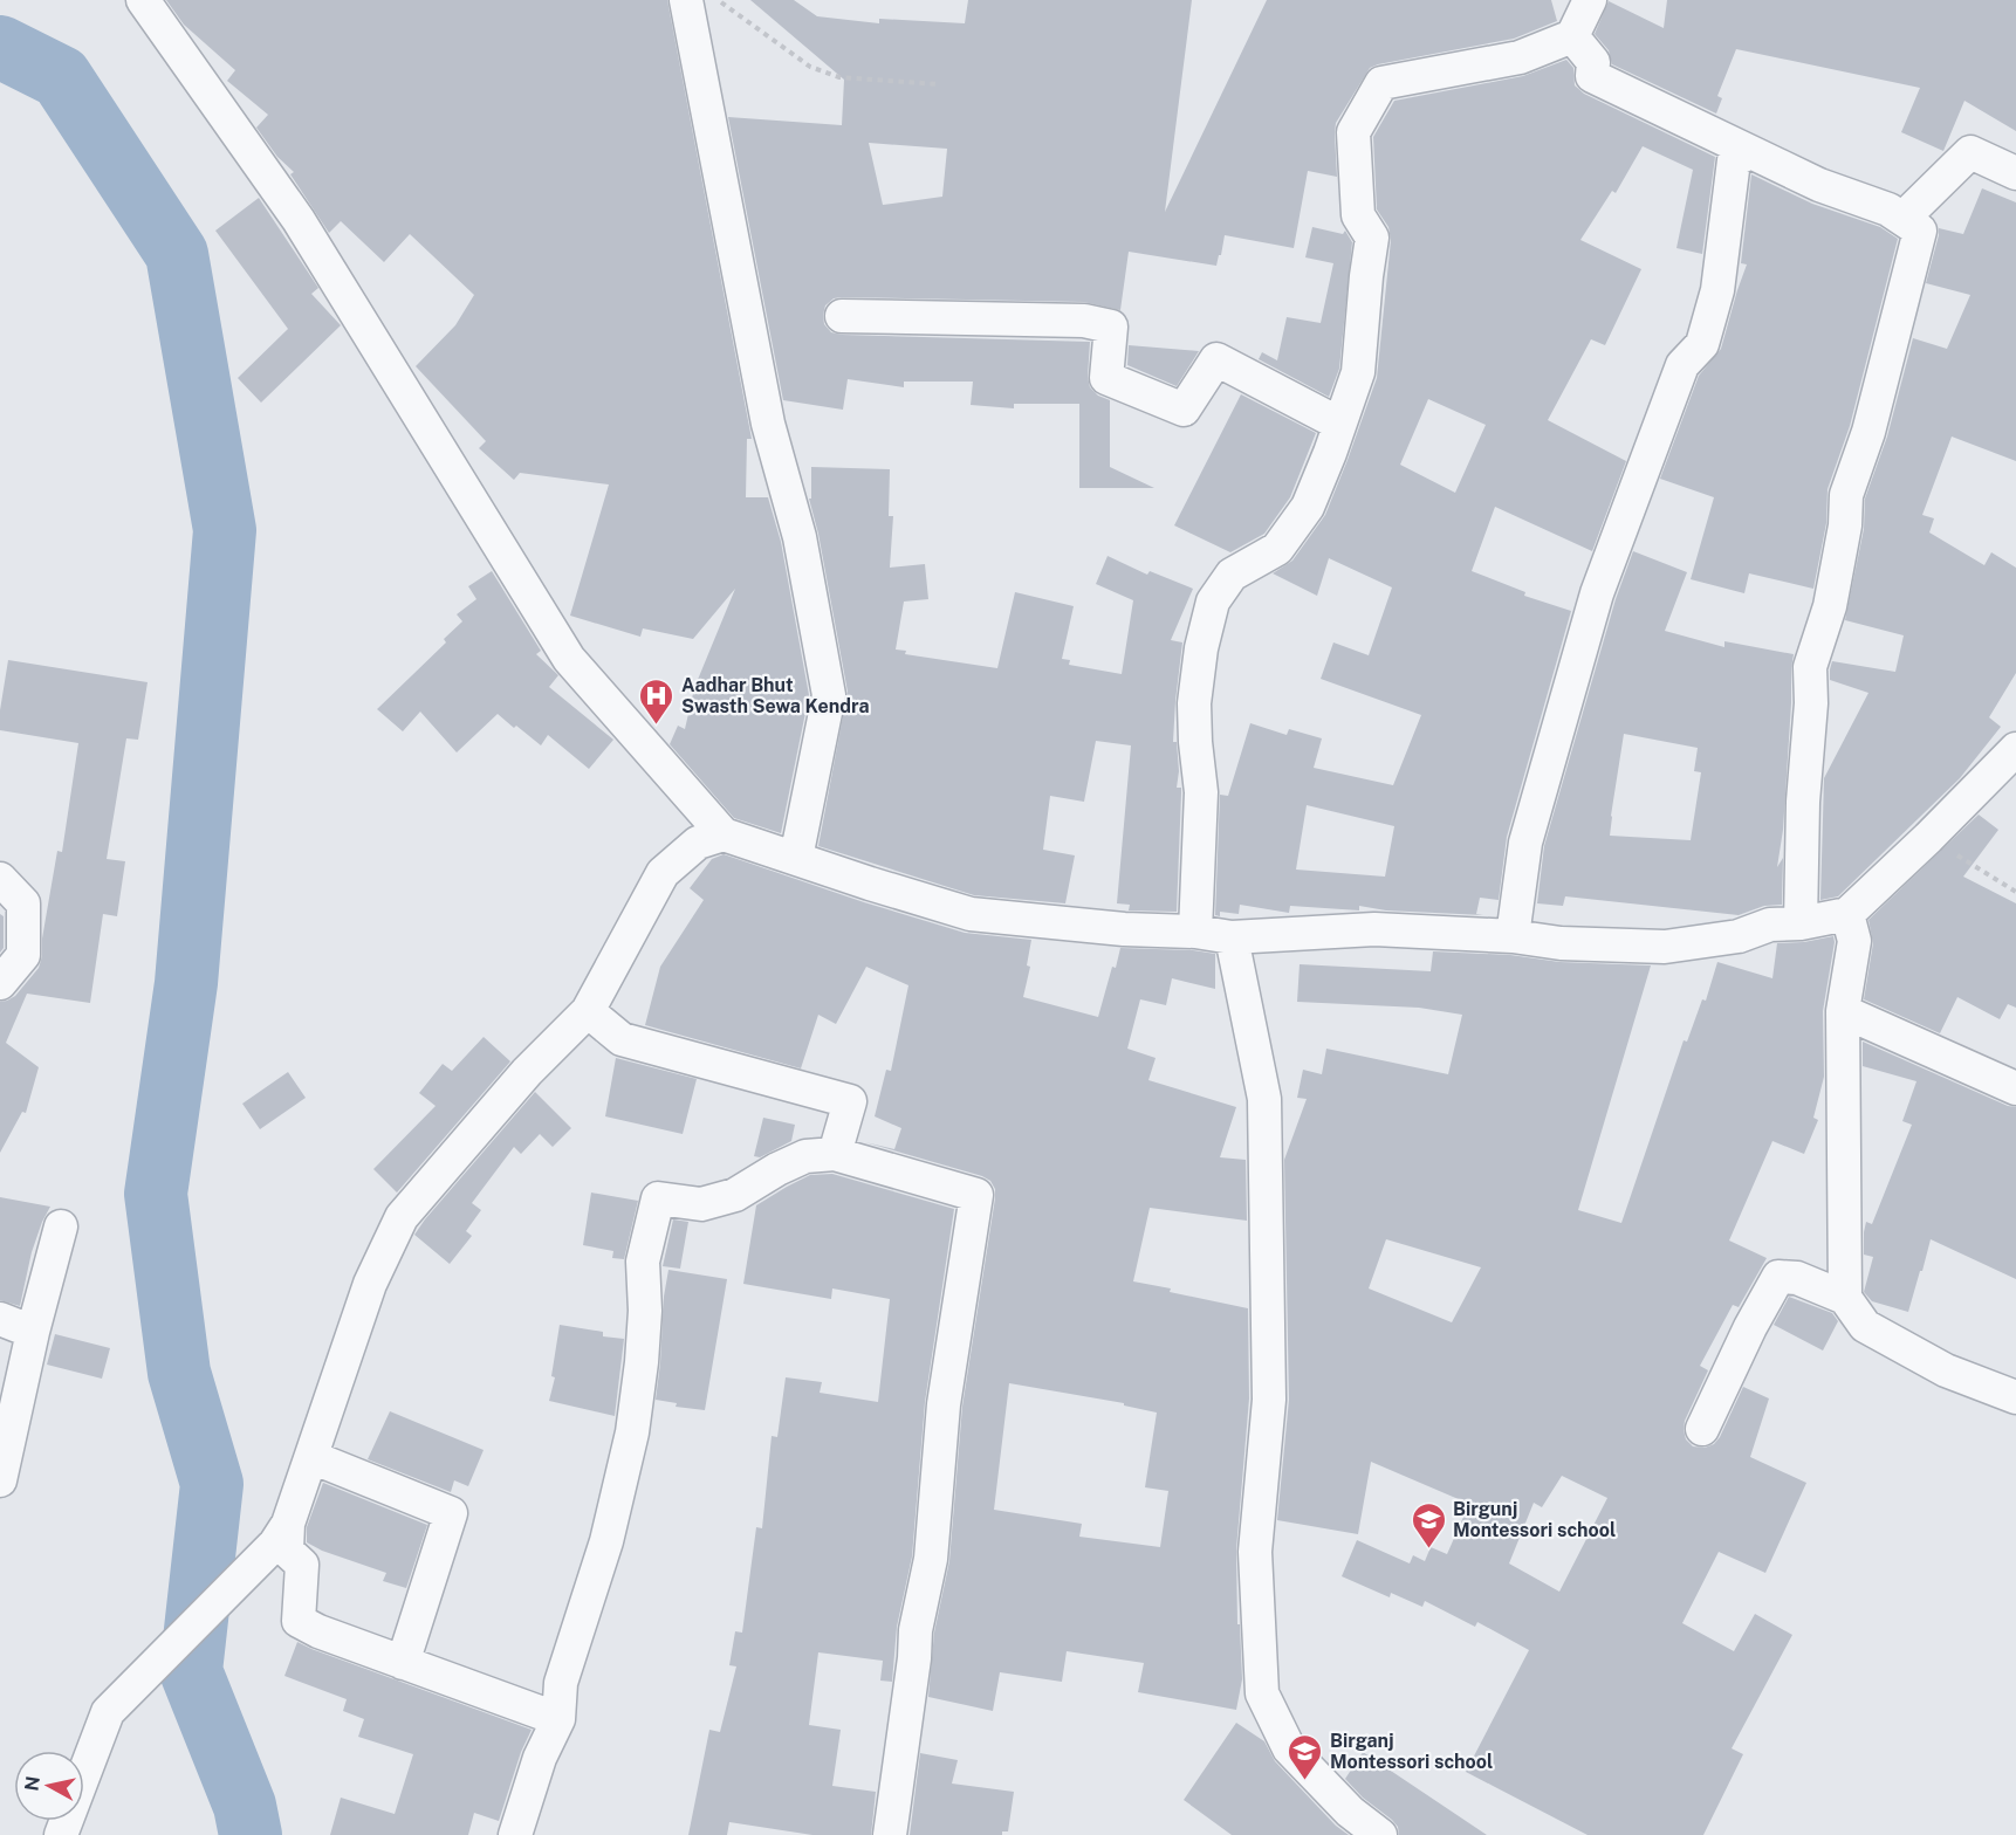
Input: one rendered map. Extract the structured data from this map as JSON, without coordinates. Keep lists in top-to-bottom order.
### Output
{
  "places": {
    "hospital": ["Aadhar Bhut Swasth Sewa Kendra"],
    "school or university": ["Birgunj Montessori school", "Birganj Montessori school"]
  },
  "north": "left"
}
